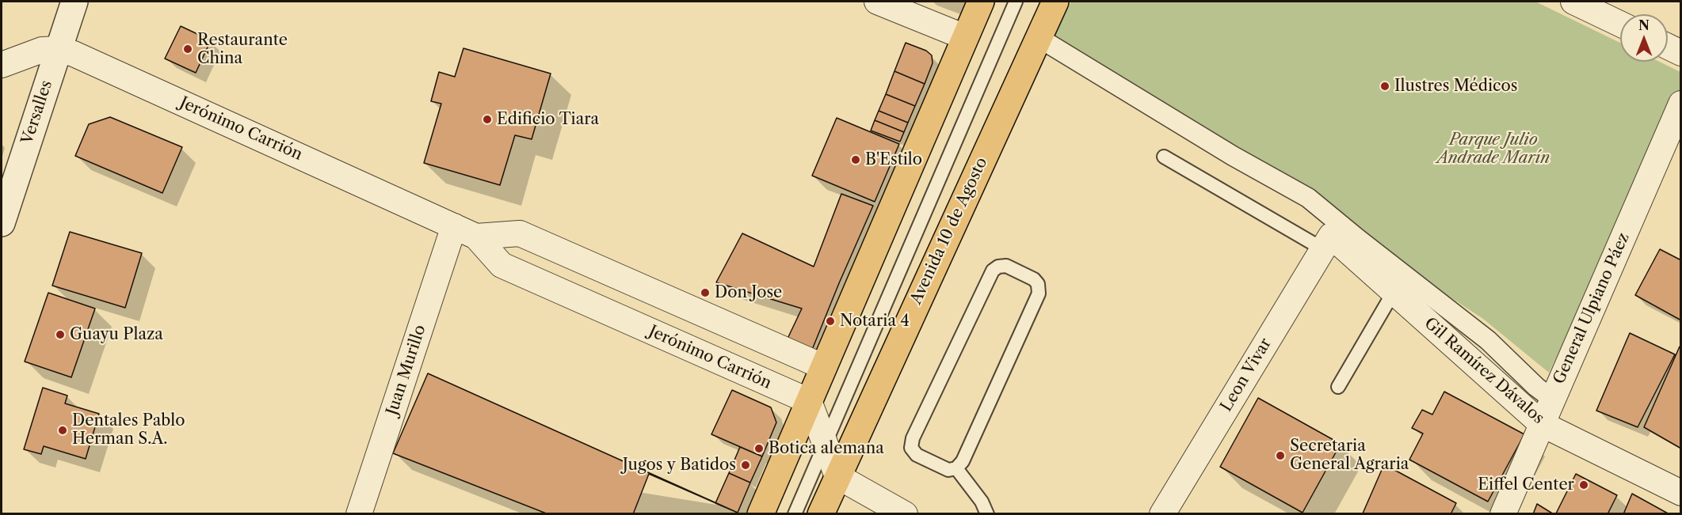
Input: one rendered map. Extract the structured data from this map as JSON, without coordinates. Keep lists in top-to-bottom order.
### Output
{
  "streets": {
    "main road": ["Avenida 10 de Agosto"],
    "street": [
      "Versalles",
      "Jerónimo Carrión",
      "General Ulpiano Páez",
      "Juan Murillo",
      "Gil Ramírez Dávalos",
      "Leon Vivar"
    ]
  },
  "crossings": [
    ["Versalles", "Jerónimo Carrión"],
    ["Jerónimo Carrión", "Juan Murillo"],
    ["General Ulpiano Páez", "Gil Ramírez Dávalos"],
    ["Gil Ramírez Dávalos", "Leon Vivar"]
  ],
  "parks": ["Parque Julio Andrade Marín"],
  "places": [
    "Restaurante China",
    "Ilustres Médicos",
    "Edificio Tiara",
    "B'Estilo",
    "Don Jose",
    "Notaria 4",
    "Guayu Plaza",
    "Dentales Pablo Herman S.A.",
    "Botica alemana",
    "Secretaria General Agraria",
    "Jugos y Batidos",
    "Eiffel Center"
  ],
  "north": "top"
}
